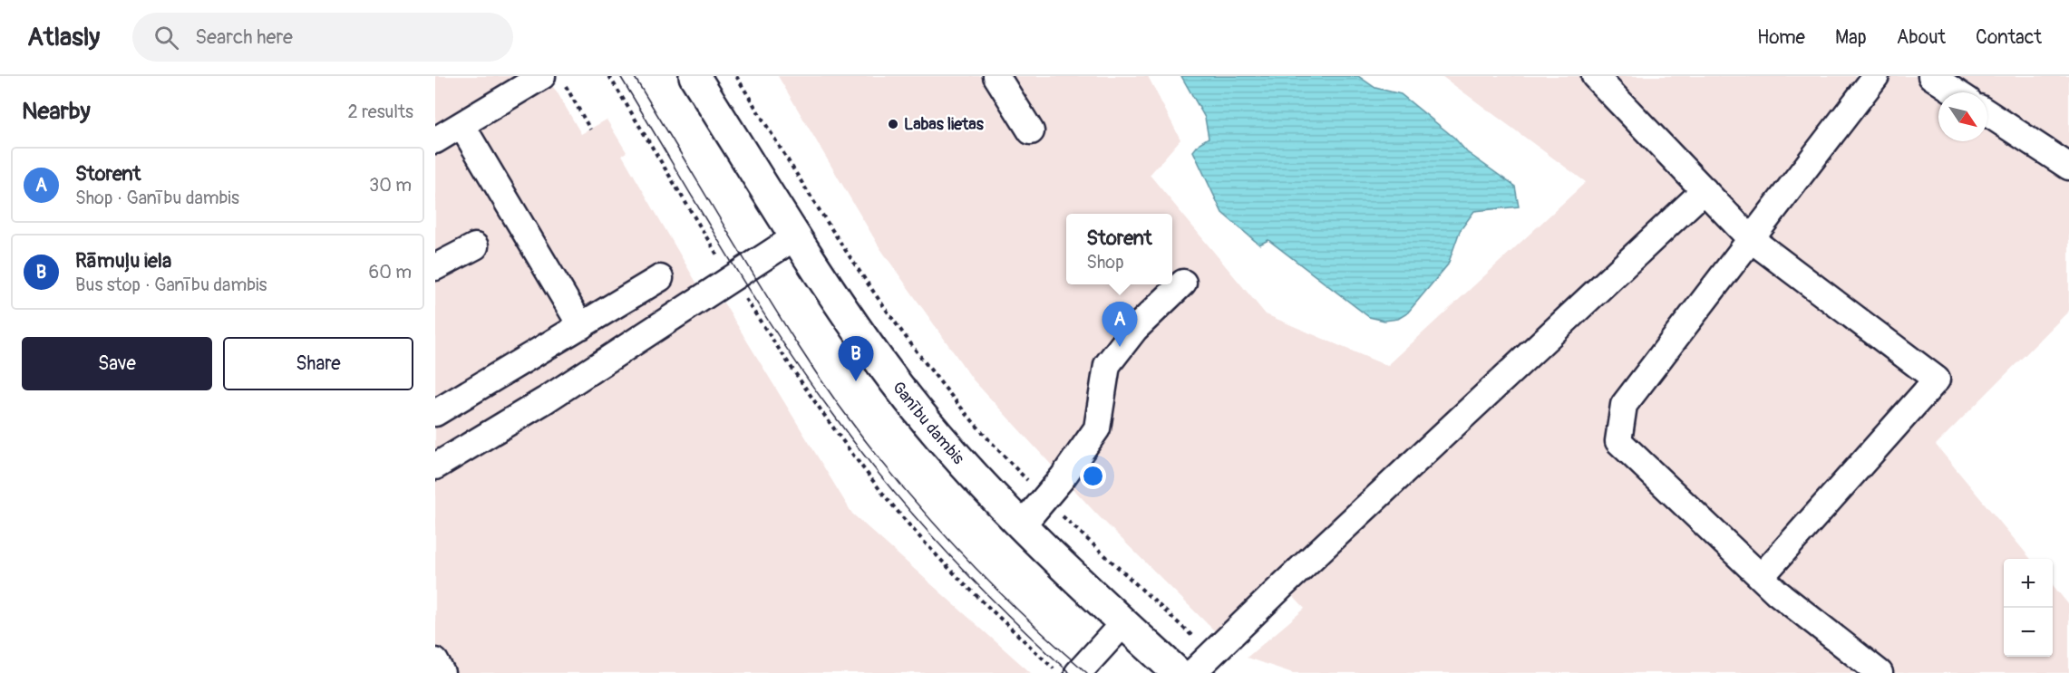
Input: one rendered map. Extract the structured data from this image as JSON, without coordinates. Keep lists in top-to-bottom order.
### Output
{
  "streets": {
    "main road": ["Ganību dambis"]
  },
  "places": ["Labas lietas"],
  "north": "bottom right",
  "page": {
    "header": "Atlasly",
    "search": "Search here",
    "nav": [
      "Home",
      "Map",
      "About",
      "Contact"
    ],
    "heading": ["Nearby", "2 results"],
    "list": [
      {
        "mark": "A",
        "name": "Storent",
        "note": "Shop · Ganību dambis",
        "value": "30 m"
      },
      {
        "mark": "B",
        "name": "Rāmuļu iela",
        "note": "Bus stop · Ganību dambis",
        "value": "60 m"
      }
    ],
    "popup": ["Storent", "Shop"],
    "pins": ["A", "B"],
    "buttons": ["Save", "Share"],
    "map_buttons": ["+", "−"]
  }
}
